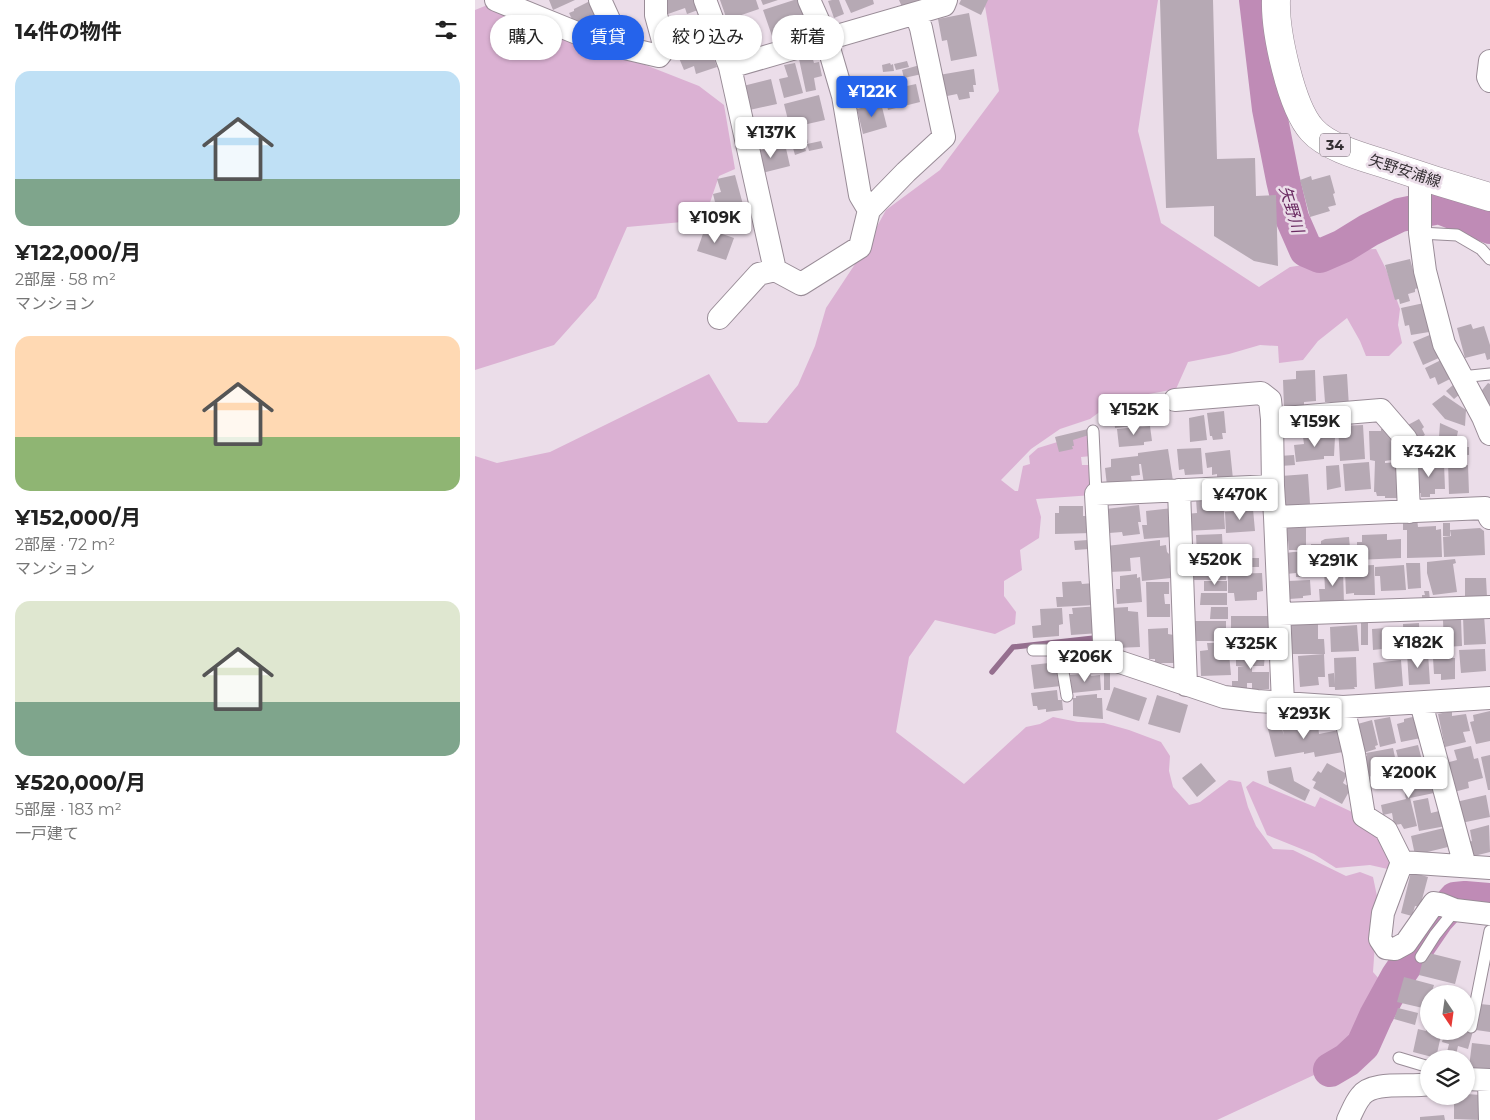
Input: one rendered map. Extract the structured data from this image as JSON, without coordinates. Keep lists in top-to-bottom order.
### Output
{
  "streets": {
    "main road": ["34", "矢野安浦線"]
  },
  "water": ["矢野川"],
  "north": "bottom",
  "page": {
    "heading": "14件の物件",
    "chip": [
      "購入",
      "賃貸",
      "絞り込み",
      "新着"
    ],
    "list": [
      {
        "name": "¥122,000/月",
        "note": "2部屋 · 58 m² · マンション"
      },
      {
        "name": "¥152,000/月",
        "note": "2部屋 · 72 m² · マンション"
      },
      {
        "name": "¥520,000/月",
        "note": "5部屋 · 183 m² · 一戸建て"
      }
    ],
    "price": [
      "¥122K",
      "¥137K",
      "¥109K",
      "¥152K",
      "¥159K",
      "¥342K",
      "¥470K",
      "¥520K",
      "¥291K",
      "¥182K",
      "¥325K",
      "¥206K",
      "¥293K",
      "¥200K"
    ]
  }
}
